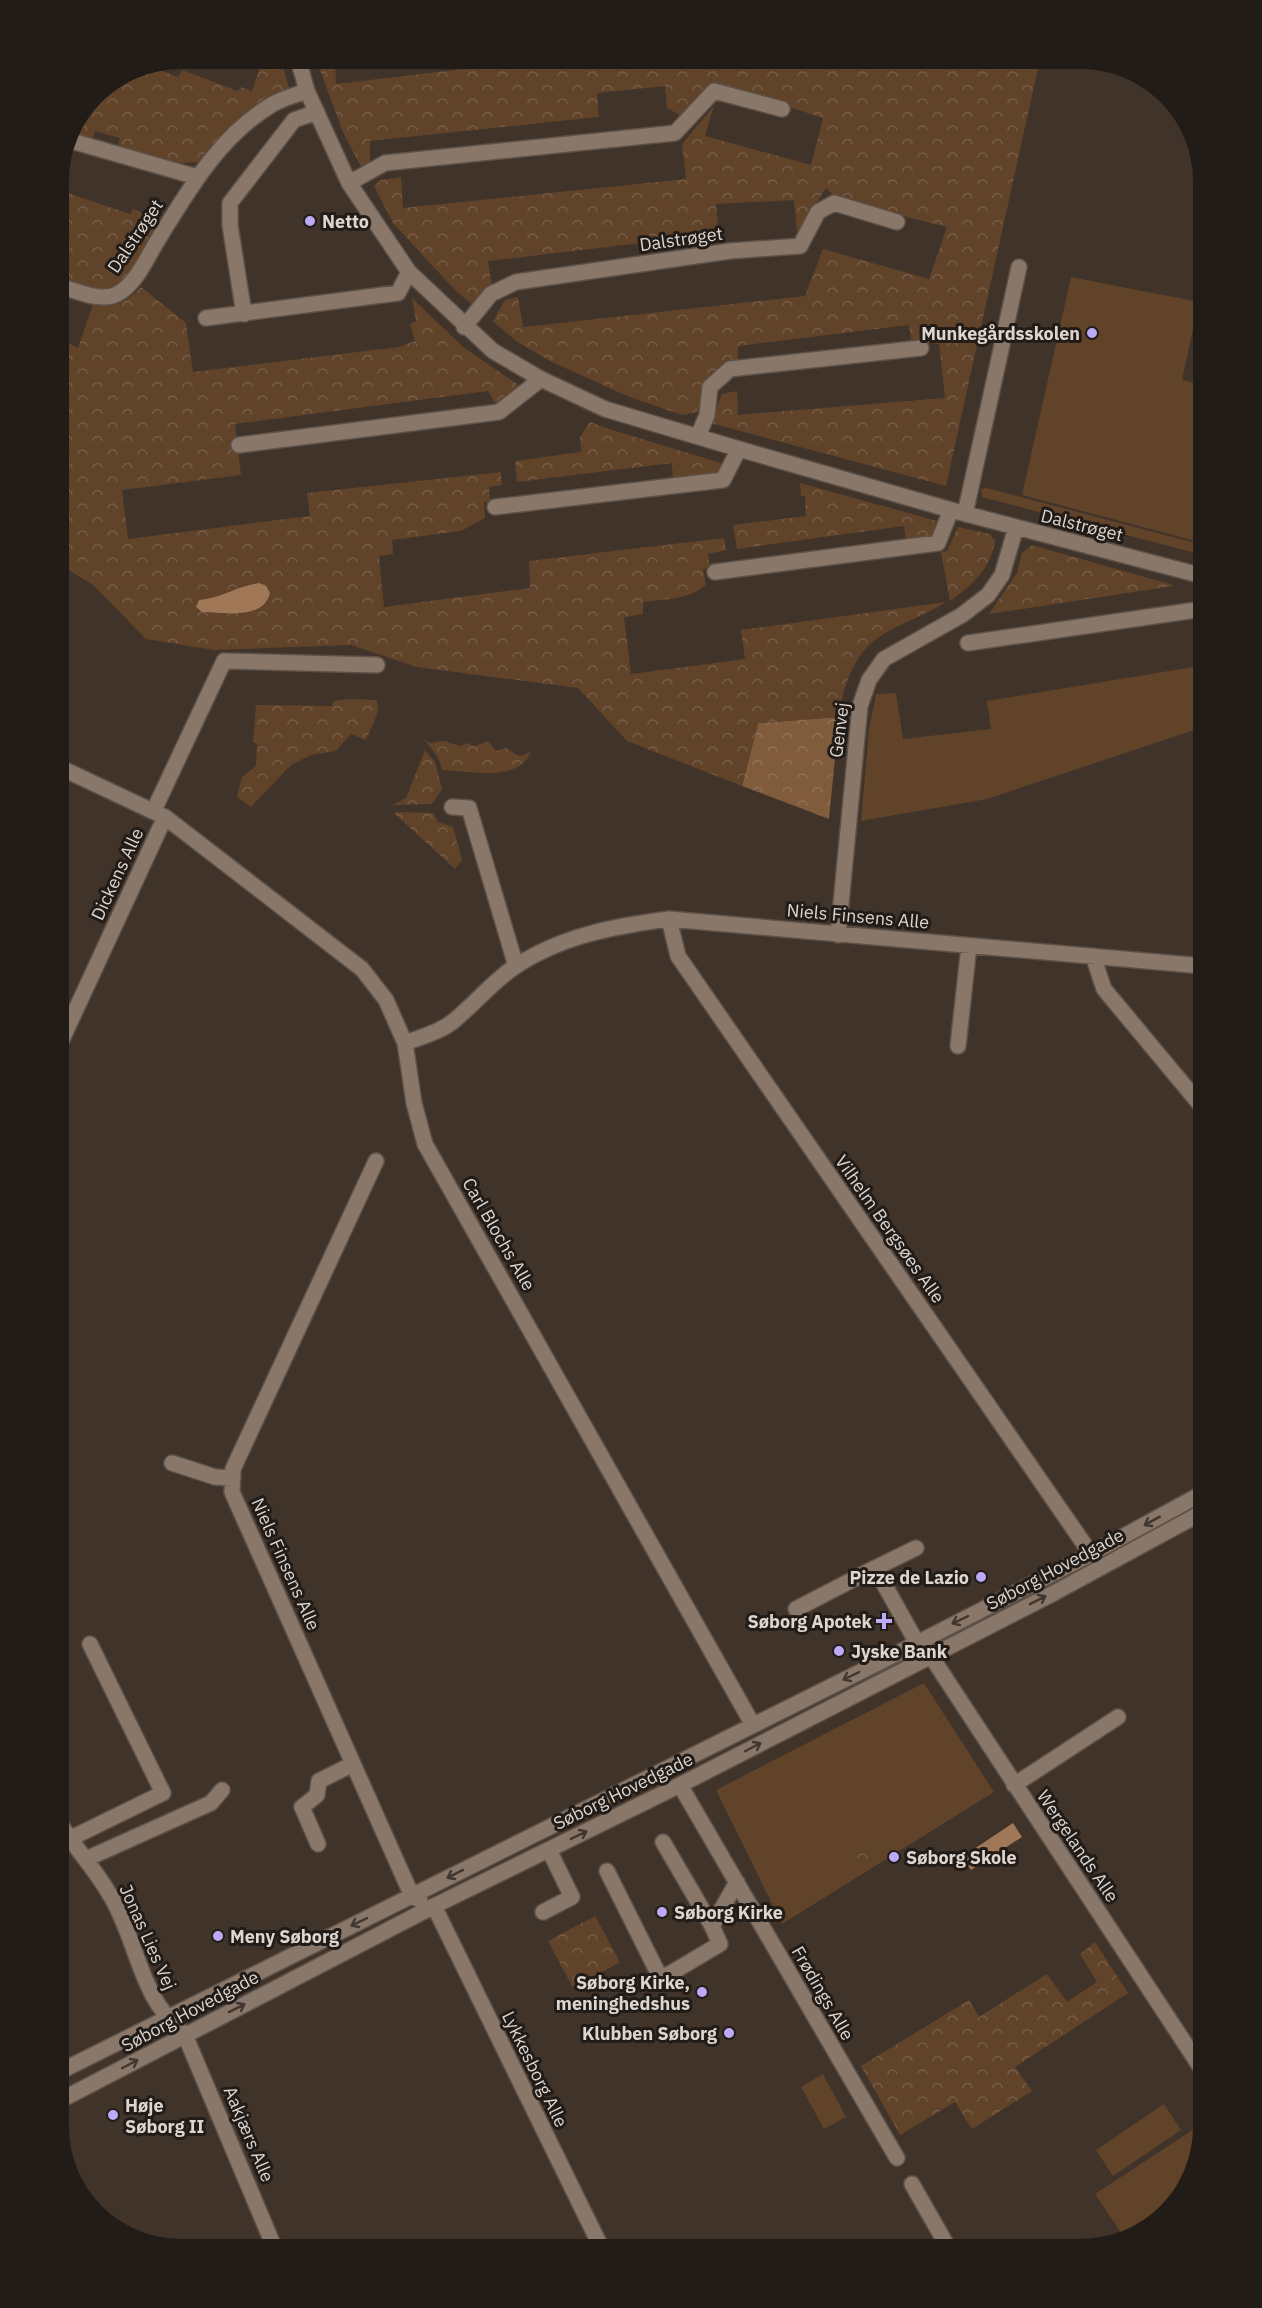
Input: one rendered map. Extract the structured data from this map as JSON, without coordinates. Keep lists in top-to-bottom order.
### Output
{
  "streets": {
    "street": [
      "Dalstrøget",
      "Genvej",
      "Dickens Alle",
      "Niels Finsens Alle",
      "Vilhelm Bergsøes Alle",
      "Carl Blochs Alle",
      "Søborg Hovedgade",
      "Wergelands Alle",
      "Jonas Lies Vej",
      "Frødings Alle",
      "Lykkesborg Alle",
      "Aakjærs Alle"
    ]
  },
  "crossings": [
    ["Dalstrøget", "Genvej"],
    ["Genvej", "Niels Finsens Alle"],
    ["Dickens Alle", "Carl Blochs Alle"],
    ["Niels Finsens Alle", "Vilhelm Bergsøes Alle"],
    ["Niels Finsens Alle", "Carl Blochs Alle"],
    ["Niels Finsens Alle", "Søborg Hovedgade"],
    ["Vilhelm Bergsøes Alle", "Søborg Hovedgade"],
    ["Carl Blochs Alle", "Søborg Hovedgade"],
    ["Søborg Hovedgade", "Wergelands Alle"],
    ["Søborg Hovedgade", "Jonas Lies Vej"],
    ["Søborg Hovedgade", "Frødings Alle"],
    ["Søborg Hovedgade", "Lykkesborg Alle"],
    ["Søborg Hovedgade", "Aakjærs Alle"],
    ["Jonas Lies Vej", "Aakjærs Alle"]
  ],
  "places": {
    "other": [
      "Netto",
      "Munkegårdsskolen",
      "Pizze de Lazio",
      "Jyske Bank",
      "Søborg Skole",
      "Søborg Kirke",
      "Meny Søborg",
      "Søborg Kirke, meninghedshus",
      "Klubben Søborg",
      "Høje Søborg II"
    ],
    "health": ["Søborg Apotek"]
  }
}
